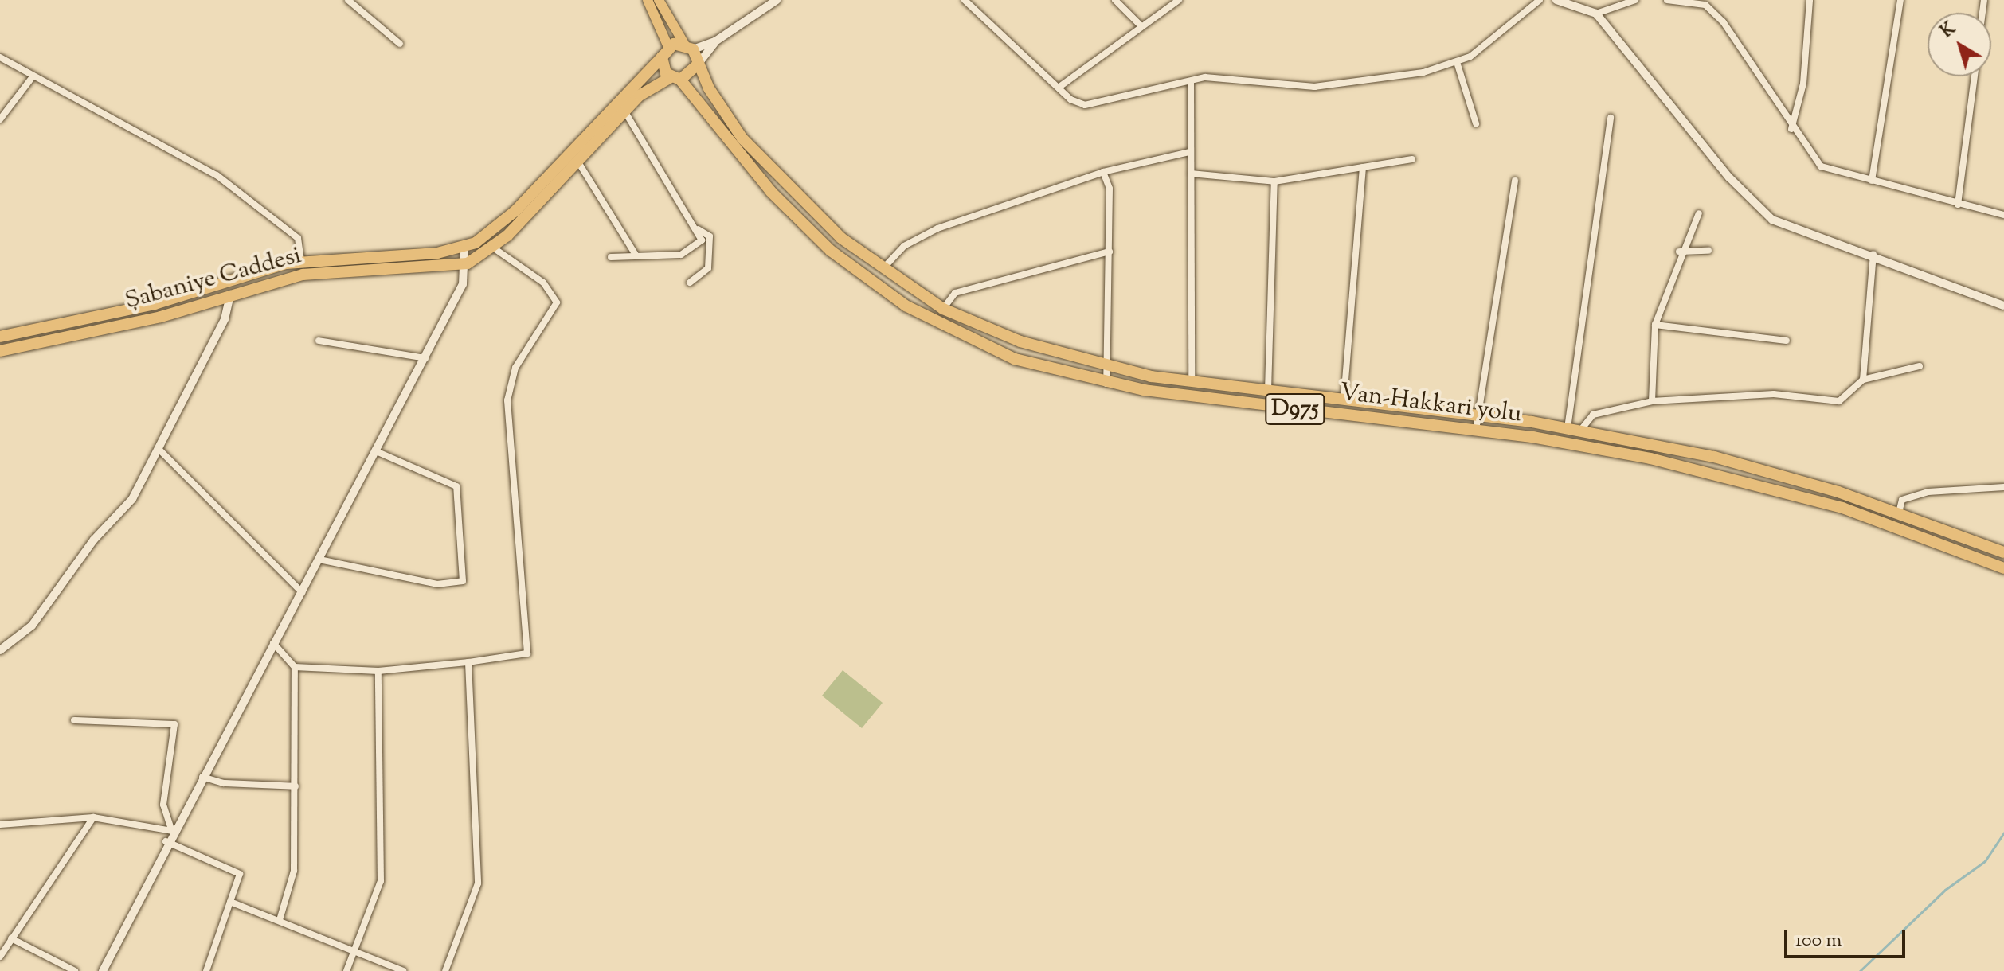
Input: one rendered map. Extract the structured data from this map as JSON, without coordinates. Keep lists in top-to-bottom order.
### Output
{
  "streets": {
    "highway": ["Şabaniye Caddesi", "Van-Hakkari yolu", "D975"]
  },
  "crossings": [
    ["Şabaniye Caddesi", "Van-Hakkari yolu"],
    ["Şabaniye Caddesi", "D975"]
  ],
  "scale_bar": "100 m",
  "north": "top left"
}
